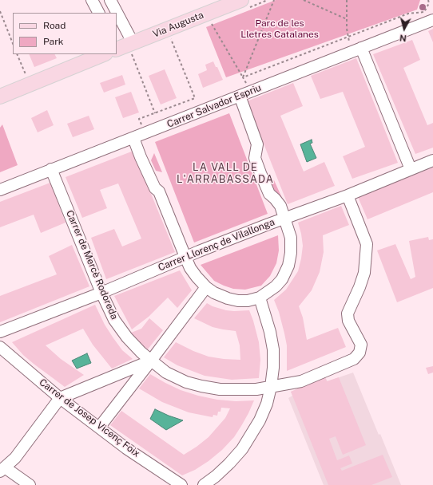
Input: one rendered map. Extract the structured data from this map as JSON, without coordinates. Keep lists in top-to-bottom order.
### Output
{
  "streets": {
    "main road": ["Via Augusta"],
    "street": [
      "Carrer Salvador Espriu",
      "Carrer Llorenç de Vilallonga",
      "Carrer de Mercè Rodoreda",
      "Carrer de Josep Vicenç Foix"
    ]
  },
  "crossings": [
    ["Carrer Salvador Espriu", "Carrer de Mercè Rodoreda"],
    ["Carrer Llorenç de Vilallonga", "Carrer de Mercè Rodoreda"]
  ],
  "districts": ["LA VALL DE L'ARRABASSADA"],
  "parks": ["Parc de les Lletres Catalanes"],
  "legend": ["Road", "Park"],
  "north": "bottom"
}
